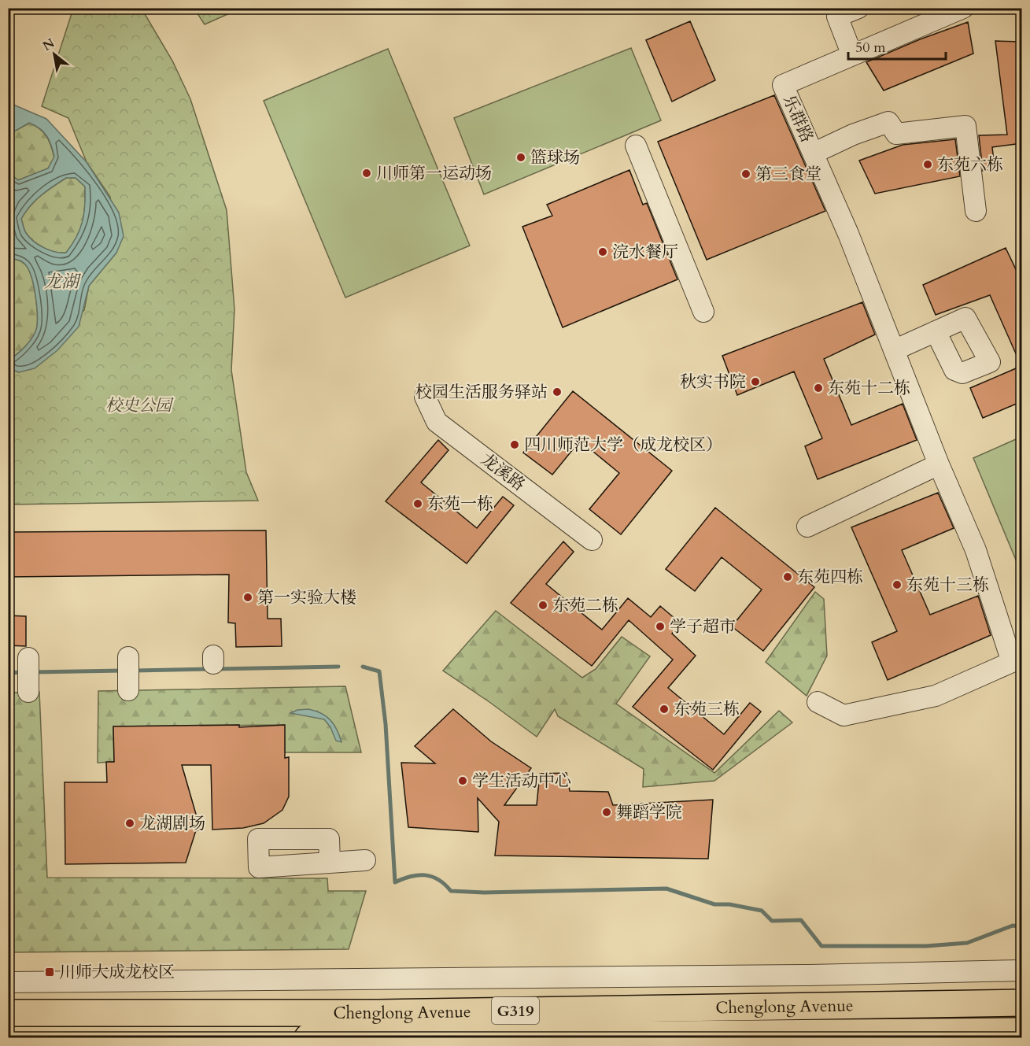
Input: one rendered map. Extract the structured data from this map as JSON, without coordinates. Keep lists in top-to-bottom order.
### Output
{
  "streets": {
    "highway": ["Chenglong Avenue", "G319"],
    "street": ["乐群路", "龙溪路"]
  },
  "water": ["龙湖"],
  "parks": ["校史公园"],
  "places": {
    "other": [
      "篮球场",
      "东苑六栋",
      "川师第一运动场",
      "第三食堂",
      "浣水餐厅",
      "秋实书院",
      "东苑十二栋",
      "校园生活服务驿站",
      "四川师范大学（成龙校区）",
      "东苑一栋",
      "东苑四栋",
      "东苑十三栋",
      "第一实验大楼",
      "东苑二栋",
      "学子超市",
      "东苑三栋",
      "学生活动中心",
      "舞蹈学院",
      "龙湖剧场"
    ],
    "transit": ["川师大成龙校区"]
  },
  "scale_bar": "50 m",
  "north": "top left"
}
